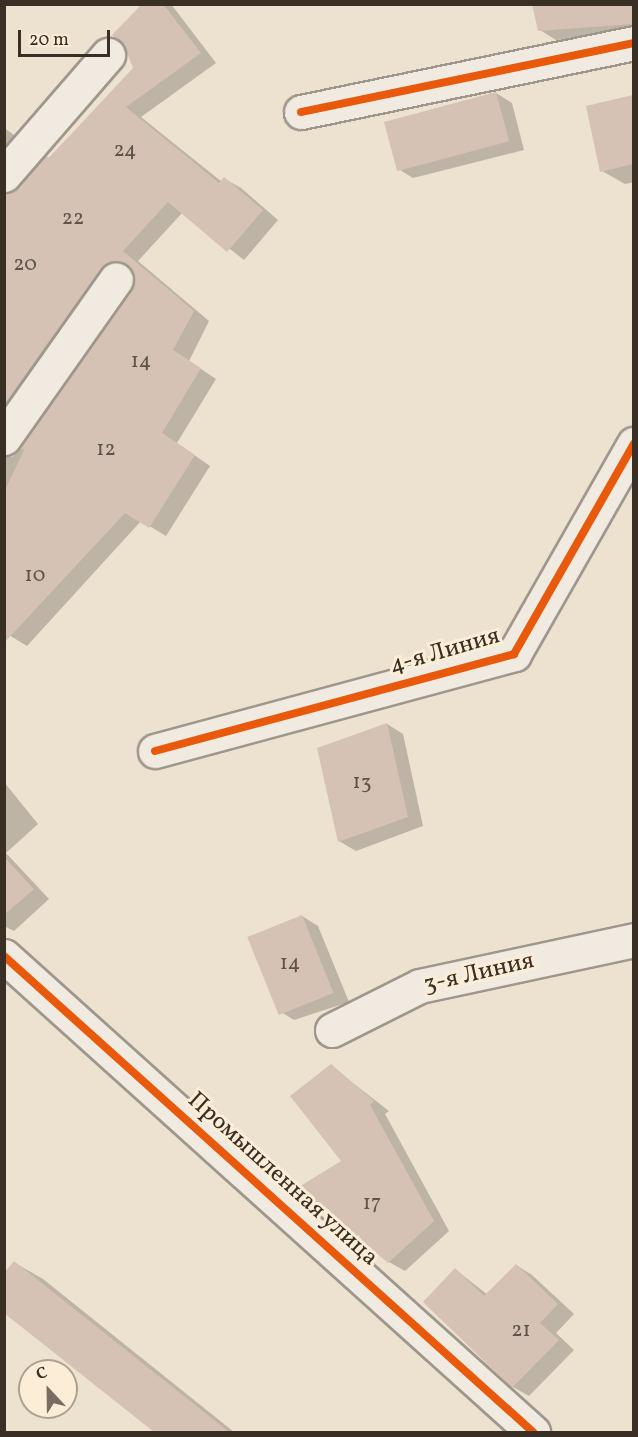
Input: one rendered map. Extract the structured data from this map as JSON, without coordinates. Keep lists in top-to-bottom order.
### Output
{
  "streets": {
    "street": ["4-я Линия", "3-я Линия", "Промышленная улица"]
  },
  "house_numbers": [
    "24",
    "22",
    "20",
    "14",
    "12",
    "10",
    "13",
    "14",
    "17",
    "21"
  ],
  "scale_bar": "20 m",
  "north": "top"
}
